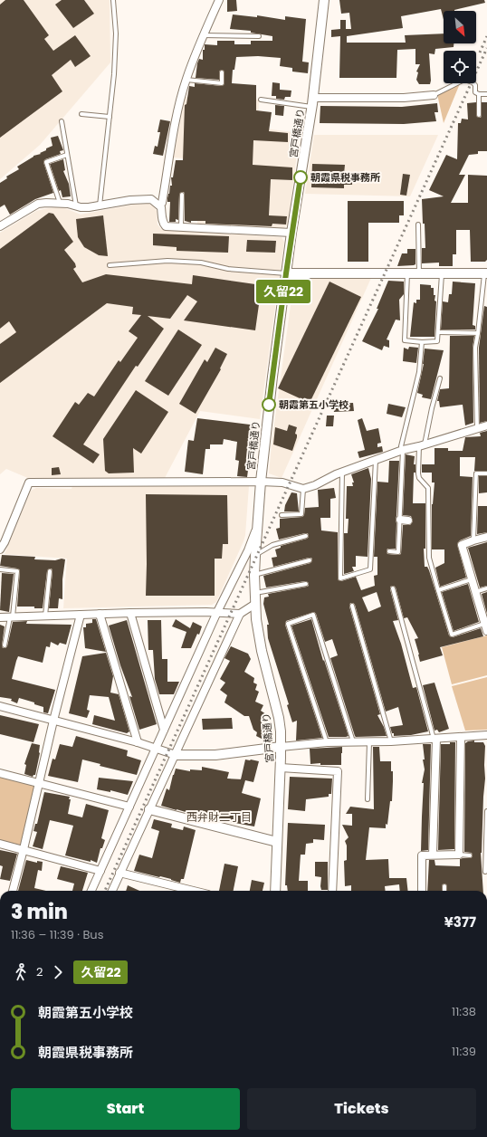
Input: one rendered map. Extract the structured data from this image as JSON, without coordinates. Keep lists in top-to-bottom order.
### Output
{
  "streets": {
    "street": ["宮戸橋通り"]
  },
  "districts": ["西弁財二丁目"],
  "places": ["朝霞県税事務所", "朝霞第五小学校"],
  "lines": ["bus line 久留22"],
  "north": "bottom right",
  "page": {
    "on_map": "久留22",
    "heading": ["3 min", "11:36 – 11:39 · Bus", "¥377"],
    "legs": ["2", "久留22"],
    "list": [
      {
        "name": "朝霞第五小学校",
        "value": "11:38"
      },
      {
        "name": "朝霞県税事務所",
        "value": "11:39"
      }
    ],
    "buttons": ["Start", "Tickets"]
  }
}
